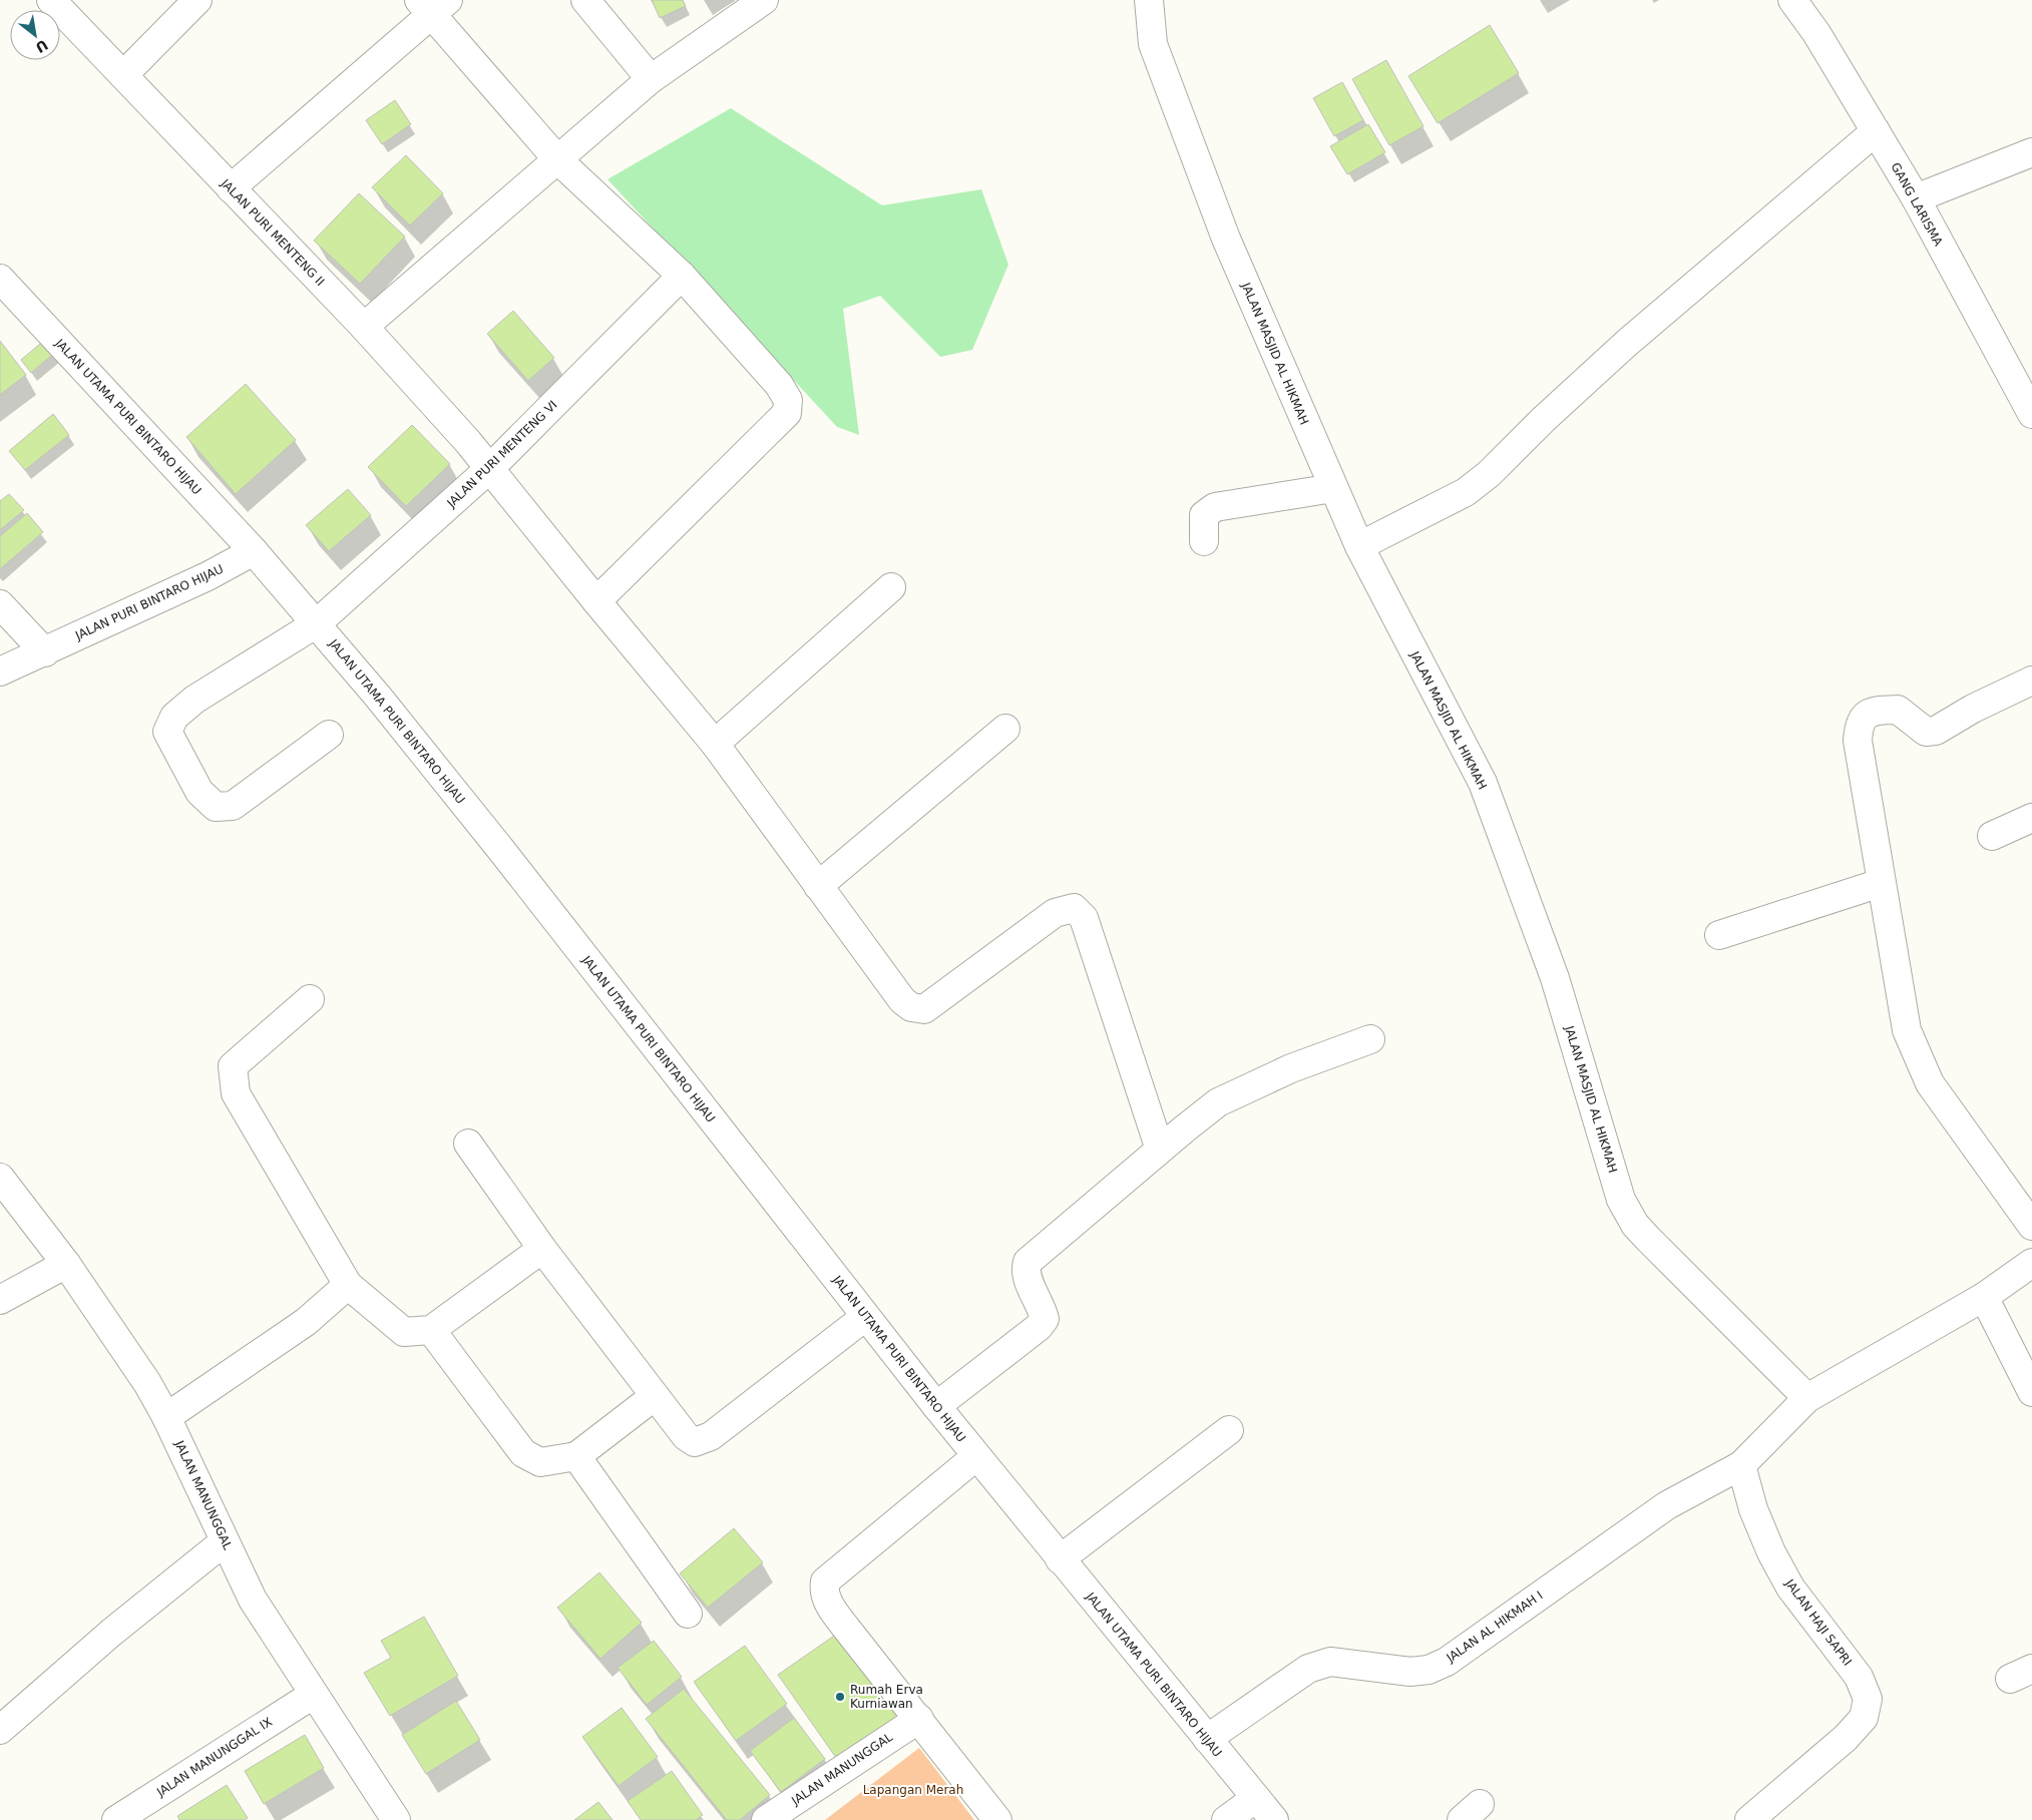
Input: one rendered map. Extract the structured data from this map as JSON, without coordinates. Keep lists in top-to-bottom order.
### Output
{
  "streets": {
    "street": [
      "GANG LARISMA",
      "JALAN PURI MENTENG II",
      "JALAN MASJID AL HIKMAH",
      "JALAN UTAMA PURI BINTARO HIJAU",
      "JALAN PURI MENTENG VI",
      "JALAN PURI BINTARO HIJAU",
      "JALAN MANUNGGAL",
      "JALAN HAJI SAPRI",
      "JALAN AL HIKMAH I",
      "JALAN MANUNGGAL IX"
    ]
  },
  "crossings": [
    ["JALAN PURI MENTENG II", "JALAN PURI MENTENG VI"],
    ["JALAN UTAMA PURI BINTARO HIJAU", "JALAN PURI MENTENG VI"],
    ["JALAN UTAMA PURI BINTARO HIJAU", "JALAN PURI BINTARO HIJAU"],
    ["JALAN UTAMA PURI BINTARO HIJAU", "JALAN AL HIKMAH I"],
    ["JALAN MANUNGGAL", "JALAN MANUNGGAL IX"],
    ["JALAN HAJI SAPRI", "JALAN AL HIKMAH I"]
  ],
  "parks": ["Lapangan Merah"],
  "places": ["Rumah Erva Kurniawan"],
  "north": "bottom right"
}
